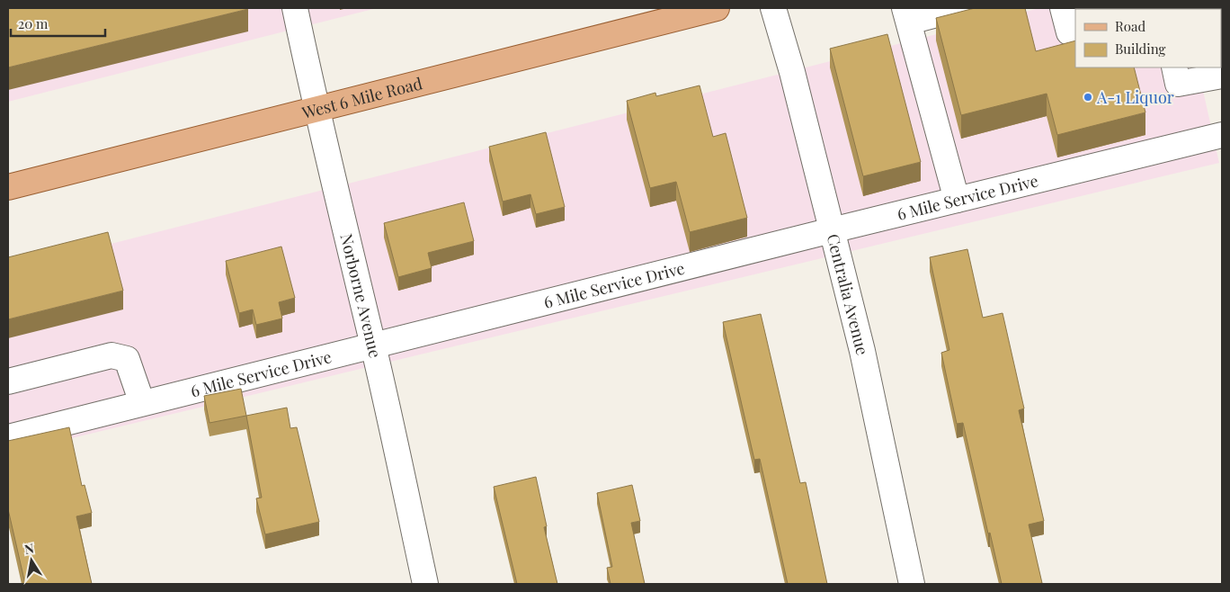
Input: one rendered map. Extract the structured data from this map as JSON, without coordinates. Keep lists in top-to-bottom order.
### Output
{
  "streets": {
    "main road": ["West 6 Mile Road"],
    "street": ["6 Mile Service Drive", "Centralia Avenue", "Norborne Avenue"]
  },
  "crossings": [
    ["West 6 Mile Road", "Norborne Avenue"],
    ["6 Mile Service Drive", "Centralia Avenue"],
    ["6 Mile Service Drive", "Norborne Avenue"]
  ],
  "places": ["A-1 Liquor"],
  "legend": ["Road", "Building"],
  "scale_bar": "20 m",
  "north": "top"
}
